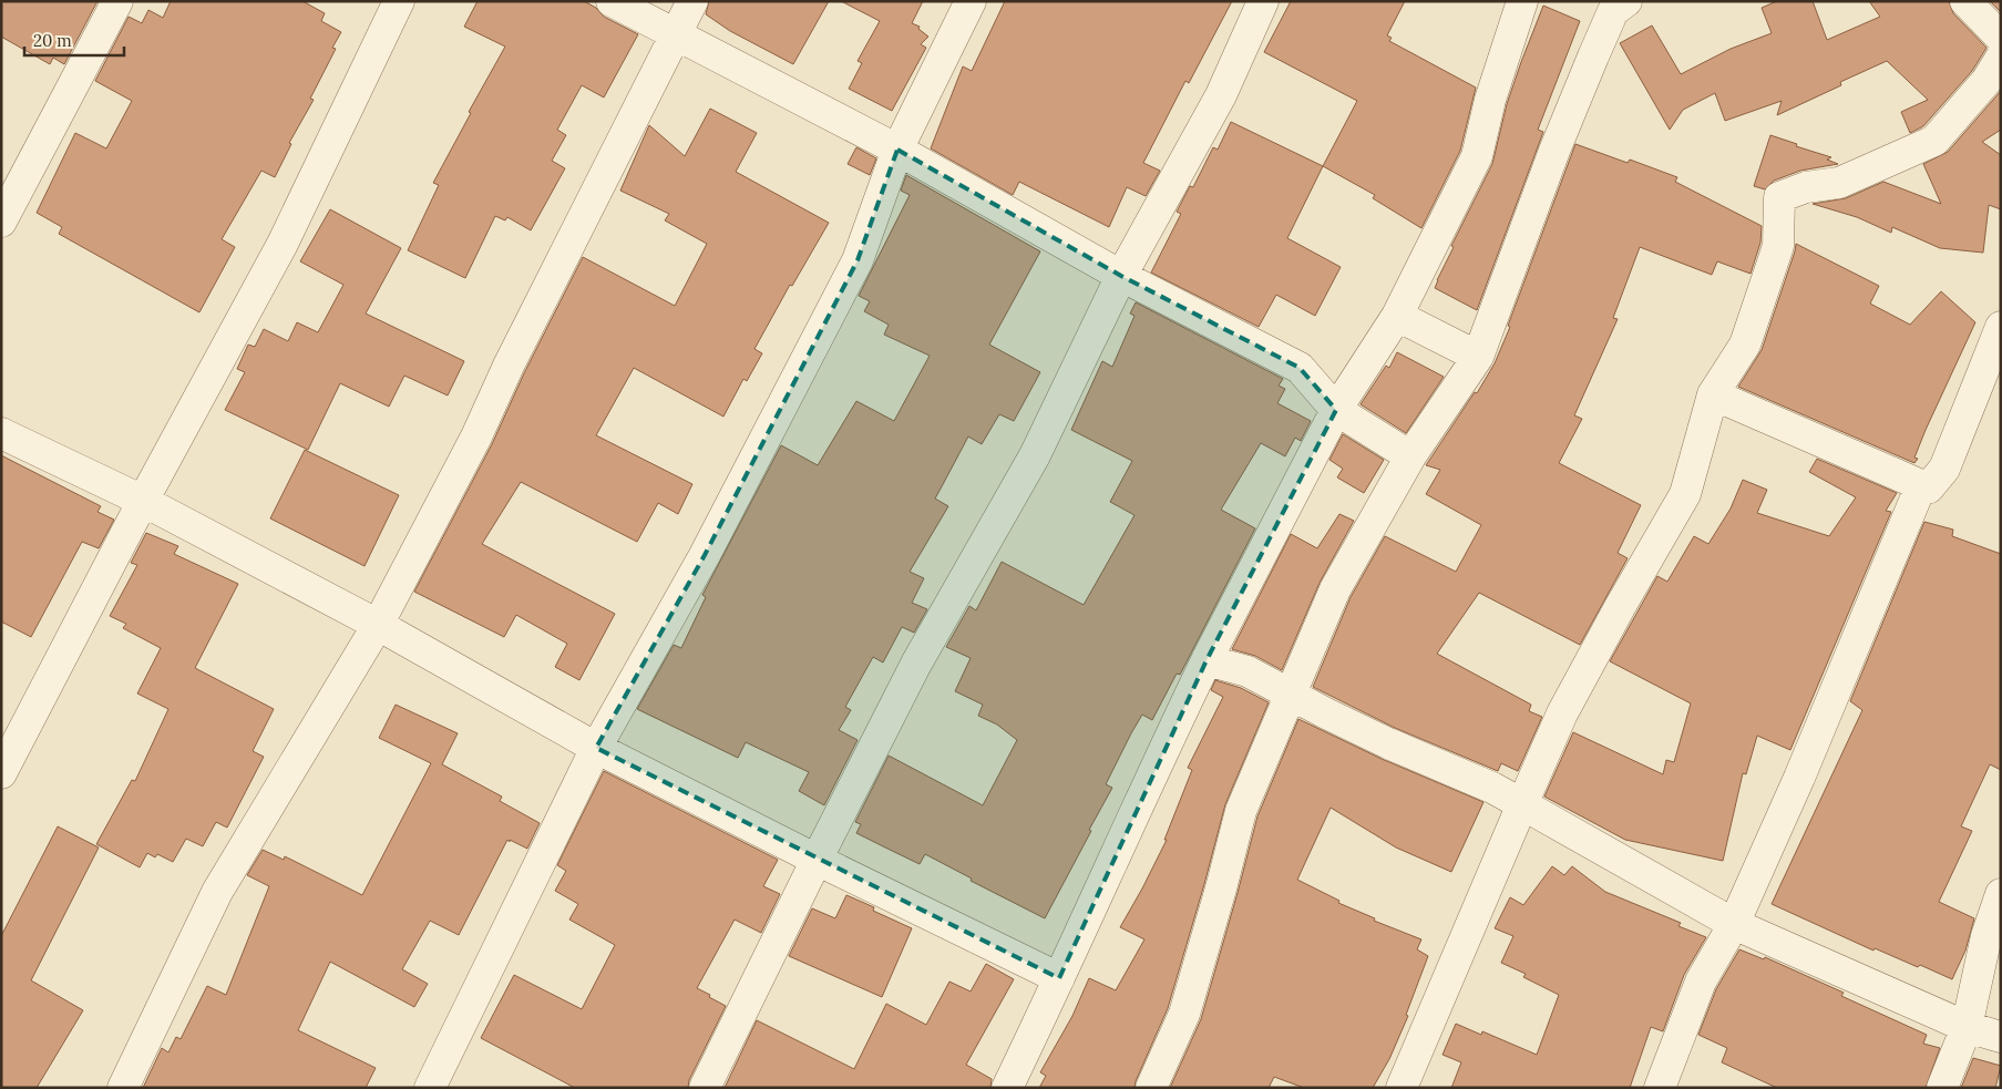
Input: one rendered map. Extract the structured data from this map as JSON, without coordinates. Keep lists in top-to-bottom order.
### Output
{
  "scale_bar": "20 m"
}
